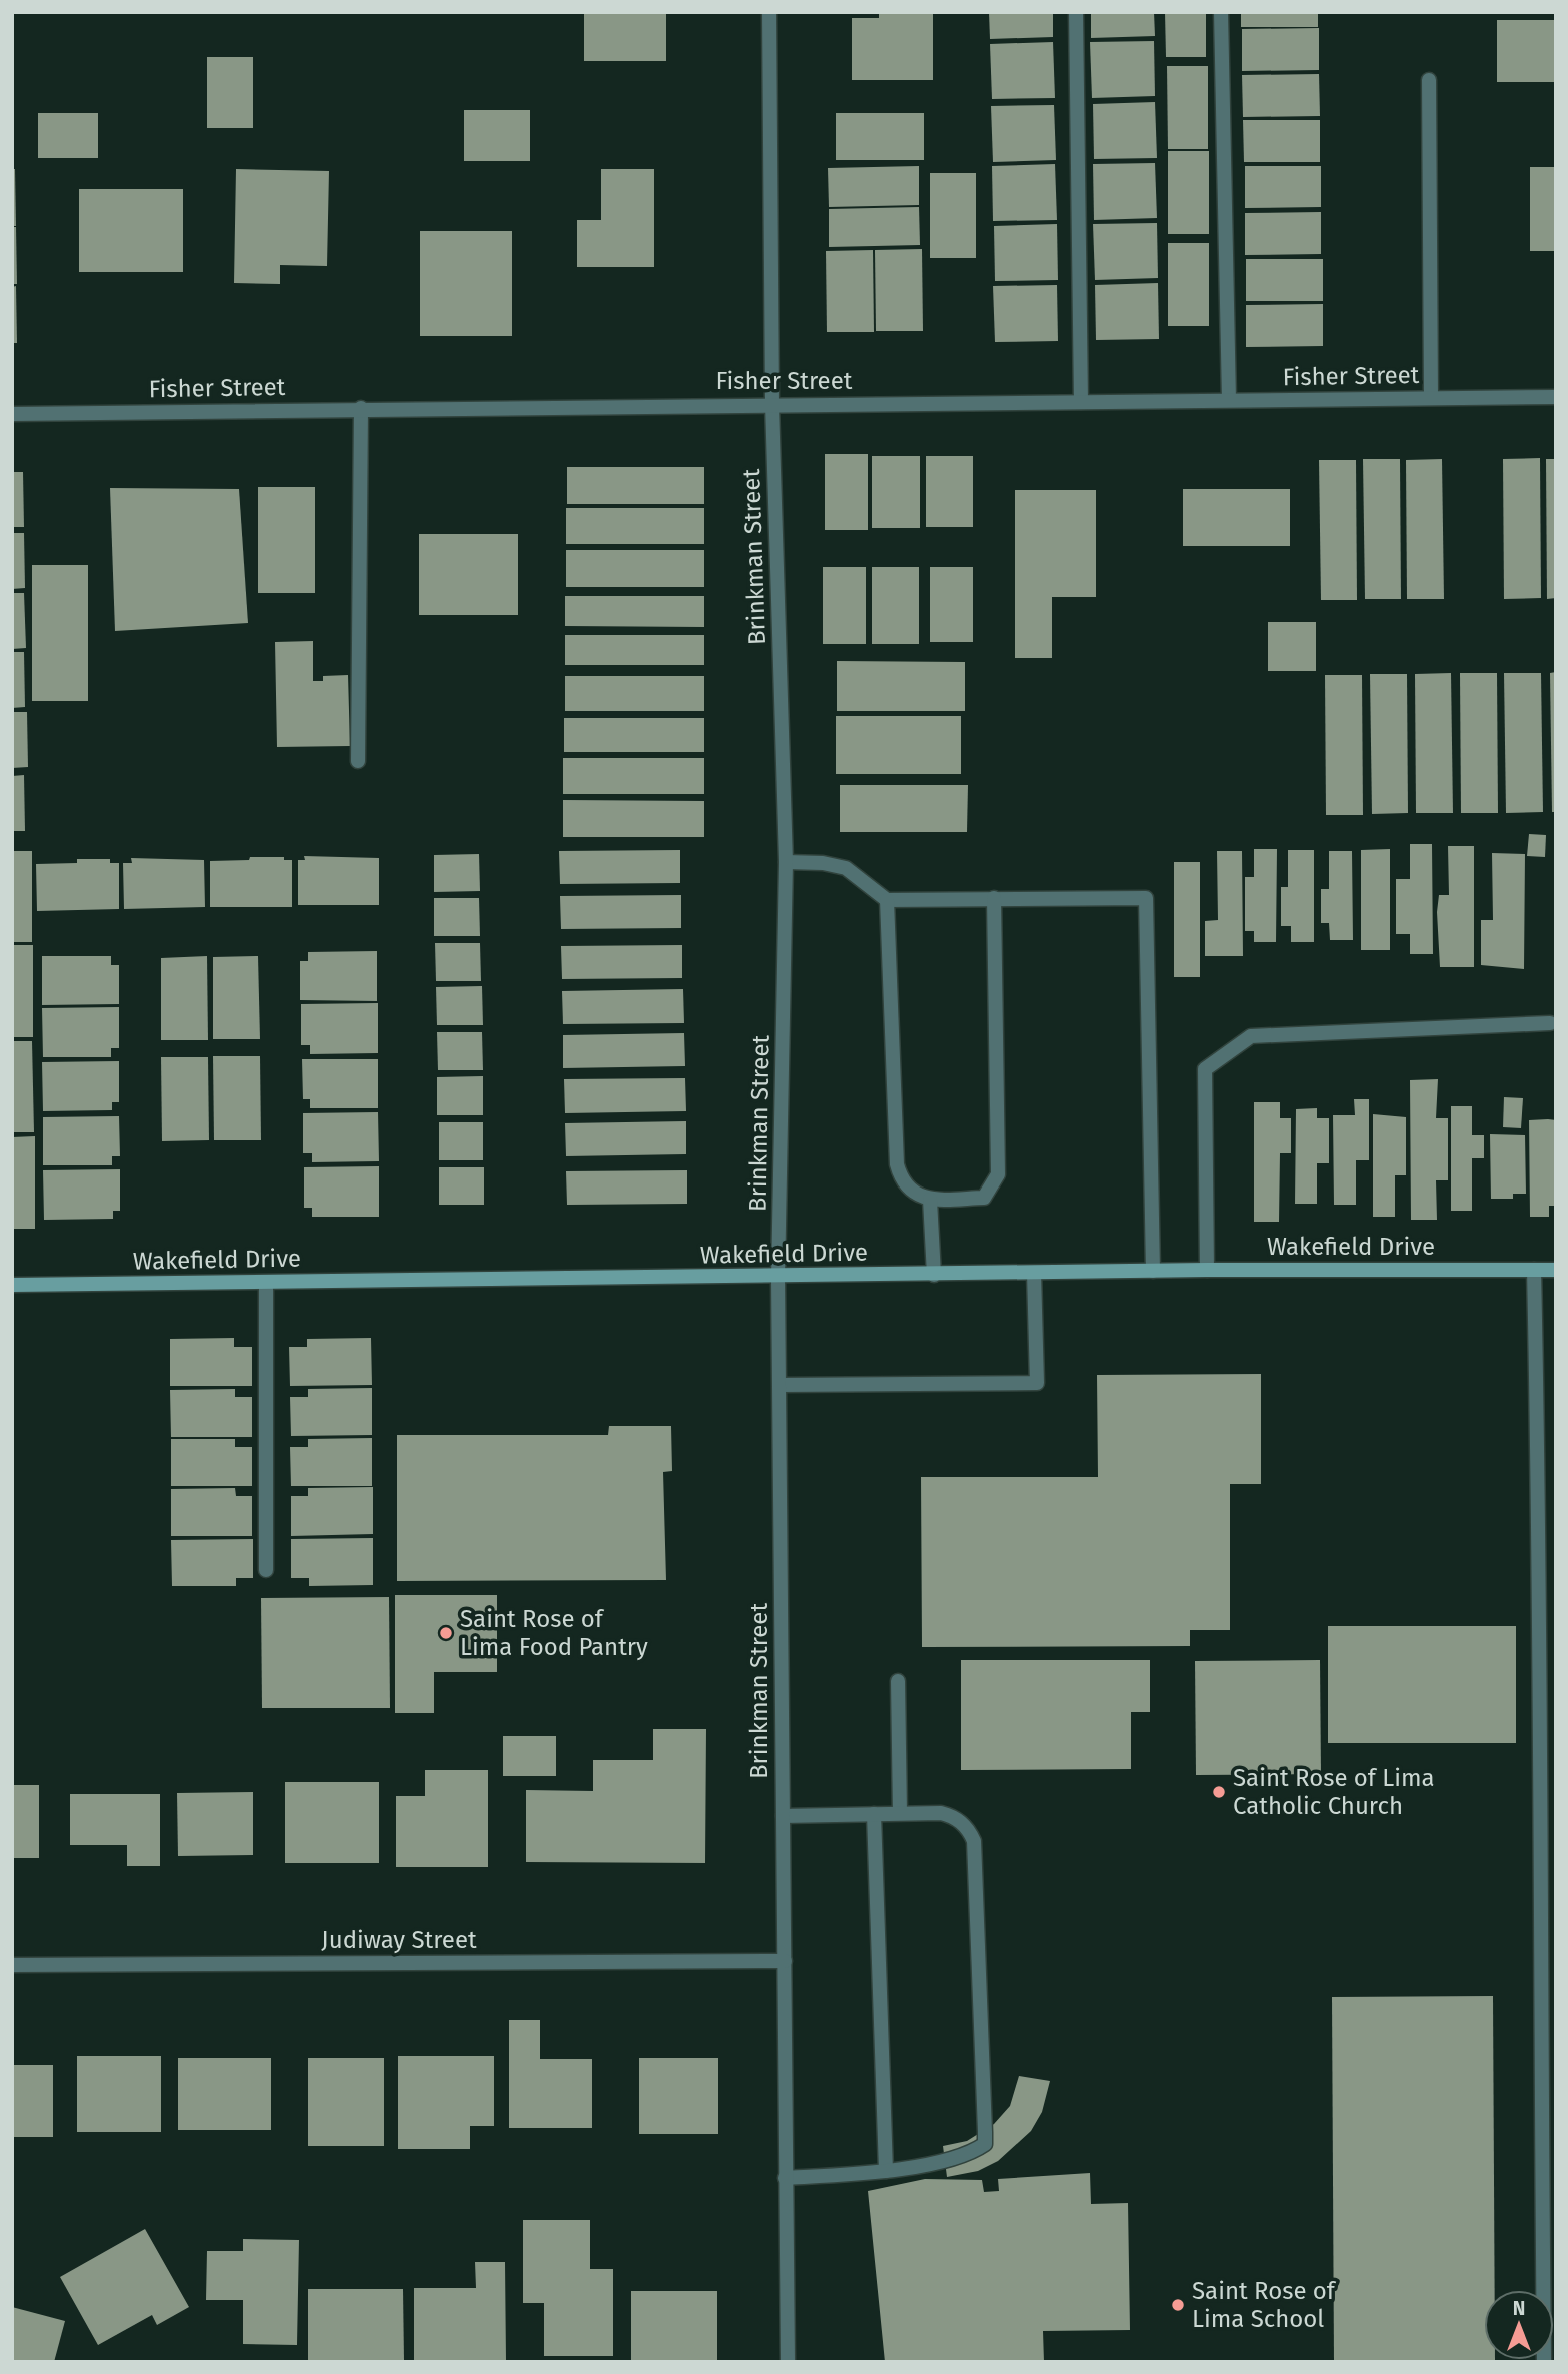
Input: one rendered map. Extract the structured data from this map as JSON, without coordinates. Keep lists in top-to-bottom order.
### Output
{
  "streets": {
    "street": [
      "Fisher Street",
      "Brinkman Street",
      "Wakefield Drive",
      "Judiway Street"
    ]
  },
  "crossings": [
    ["Fisher Street", "Brinkman Street"],
    ["Brinkman Street", "Wakefield Drive"],
    ["Brinkman Street", "Judiway Street"]
  ],
  "places": ["Saint Rose of Lima Food Pantry", "Saint Rose of Lima Catholic Church", "Saint Rose of Lima School"],
  "north": "top"
}
